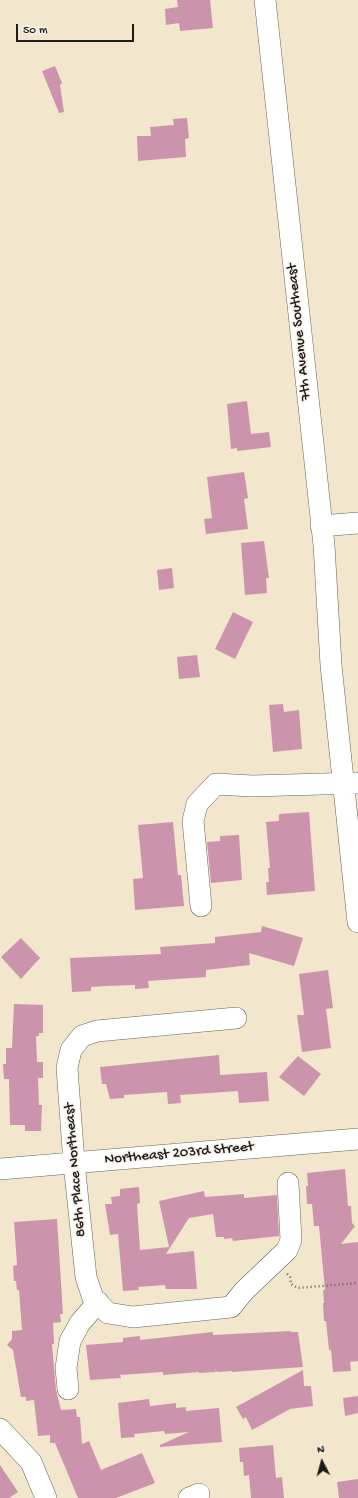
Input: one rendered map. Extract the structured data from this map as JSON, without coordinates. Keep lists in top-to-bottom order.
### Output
{
  "streets": {
    "street": ["7th Avenue Southeast", "Northeast 203rd Street", "86th Place Northeast"]
  },
  "crossings": [
    ["Northeast 203rd Street", "86th Place Northeast"]
  ],
  "scale_bar": "50 m",
  "north": "top"
}
